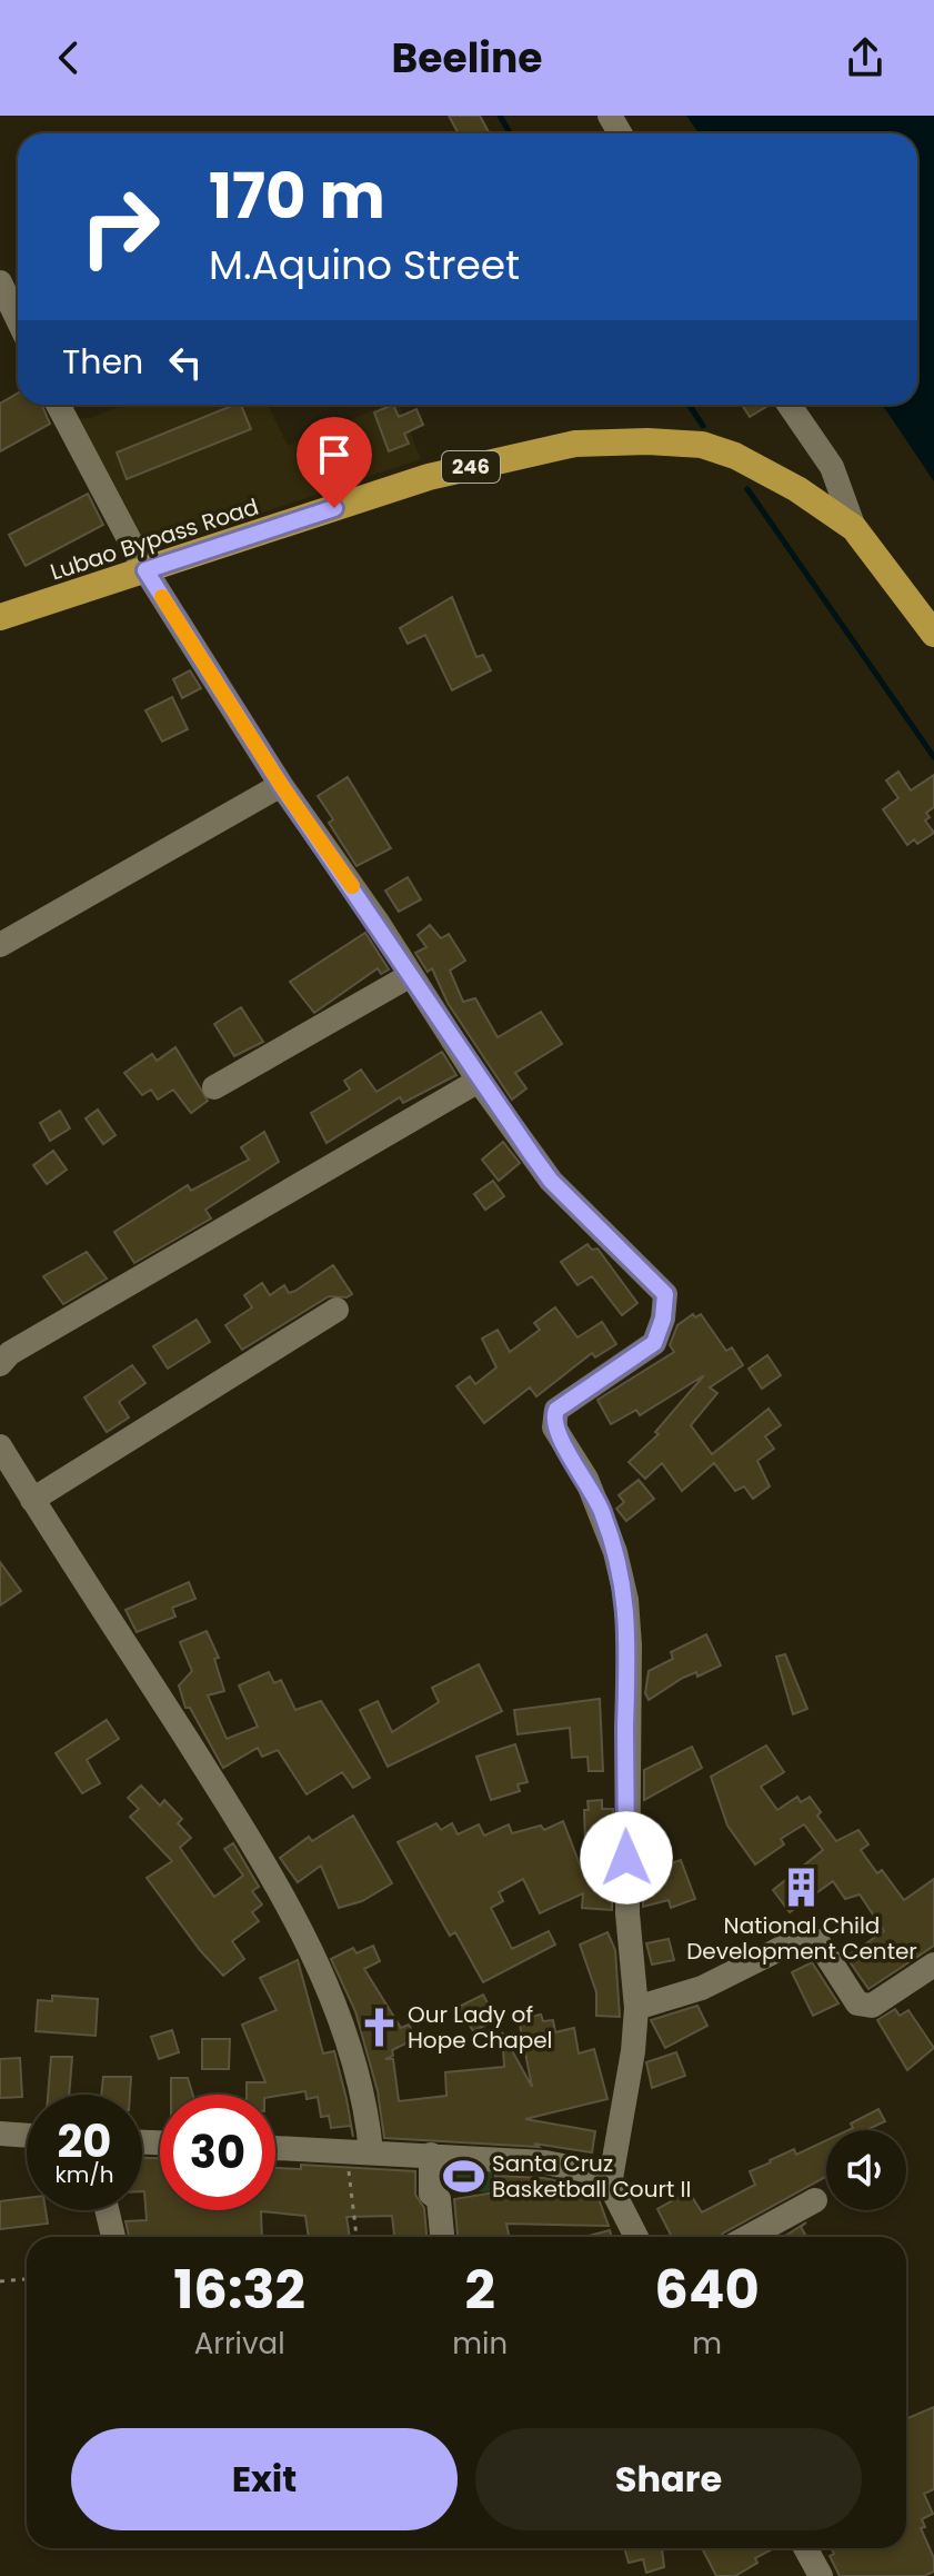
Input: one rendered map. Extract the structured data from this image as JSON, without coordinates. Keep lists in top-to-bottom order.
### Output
{
  "streets": {
    "highway": ["246", "Lubao Bypass Road"]
  },
  "places": {
    "building": ["National Child Development Center"],
    "church": ["Our Lady of Hope Chapel"],
    "sports": ["Santa Cruz Basketball Court II"]
  },
  "page": {
    "header": "Beeline",
    "turn": ["170 m", "M.Aquino Street"],
    "then": "Then",
    "speed": "20 km/h",
    "limit": "30",
    "eta": [
      "16:32",
      "Arrival",
      "2",
      "min",
      "640",
      "m"
    ],
    "buttons": ["Exit", "Share"]
  }
}
